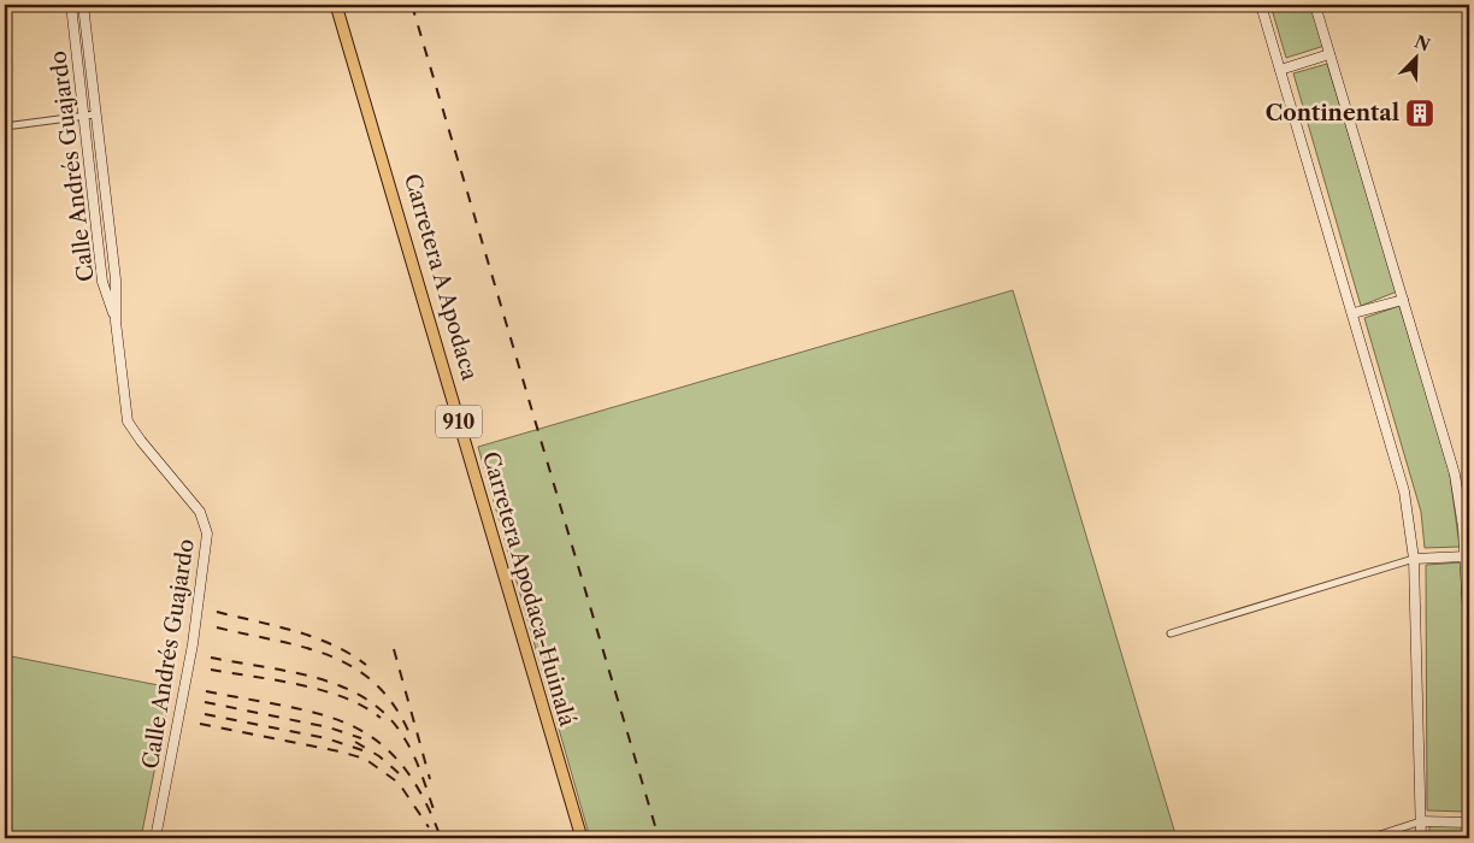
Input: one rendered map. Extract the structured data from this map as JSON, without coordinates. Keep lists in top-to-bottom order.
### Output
{
  "streets": {
    "main road": ["Carretera A Apodaca", "910", "Carretera Apodaca-Huinalá"],
    "street": ["Calle Andrés Guajardo"]
  },
  "crossings": [
    ["Carretera A Apodaca", "Carretera Apodaca-Huinalá"]
  ],
  "places": {
    "building": ["Continental"]
  },
  "north": "top right"
}
